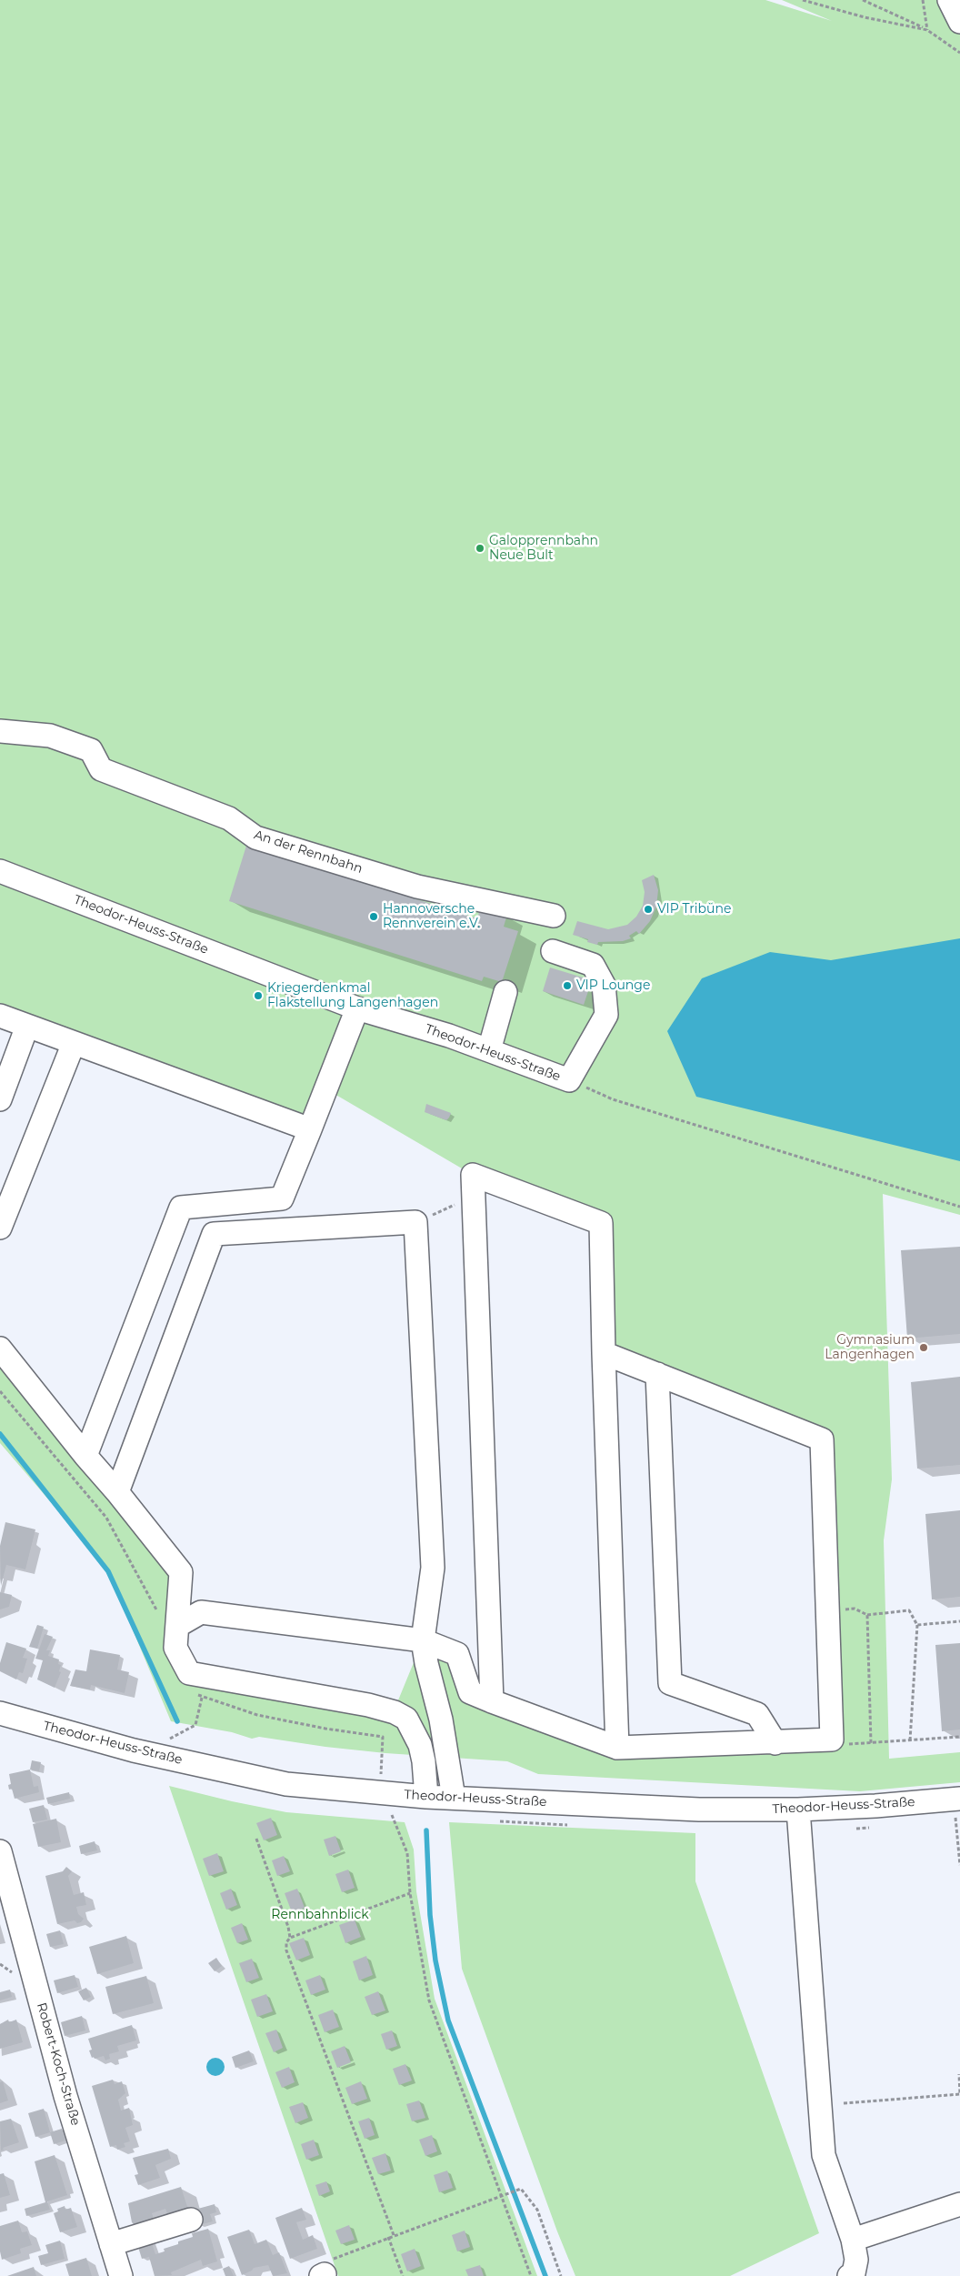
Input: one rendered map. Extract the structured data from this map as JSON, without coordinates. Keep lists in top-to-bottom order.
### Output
{
  "streets": {
    "street": ["An der Rennbahn", "Theodor-Heuss-Straße", "Robert-Koch-Straße"]
  },
  "parks": ["Rennbahnblick"],
  "places": [
    "Galopprennbahn Neue Bult",
    "VIP Tribüne",
    "Hannoversche Rennverein e.V.",
    "VIP Lounge",
    "Kriegerdenkmal Flakstellung Langenhagen",
    "Gymnasium Langenhagen"
  ]
}
